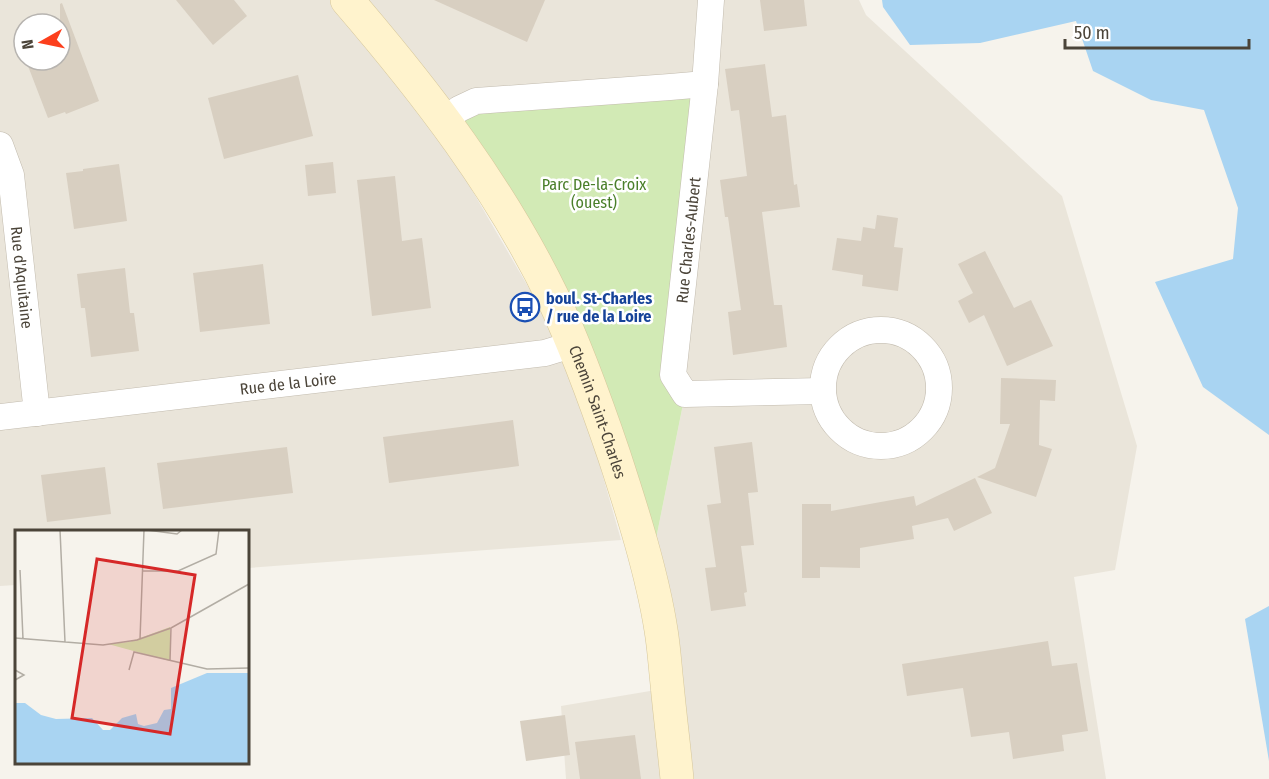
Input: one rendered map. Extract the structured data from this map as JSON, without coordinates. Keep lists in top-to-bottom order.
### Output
{
  "streets": {
    "main road": ["Chemin Saint-Charles"],
    "street": ["Rue Charles-Aubert", "Rue d'Aquitaine", "Rue de la Loire"]
  },
  "crossings": [
    ["Rue d'Aquitaine", "Rue de la Loire"],
    ["Rue de la Loire", "Chemin Saint-Charles"]
  ],
  "parks": ["Parc De-la-Croix (ouest)"],
  "places": {
    "bus stop": ["boul. St-Charles / rue de la Loire"]
  },
  "scale_bar": "50 m",
  "north": "left"
}
